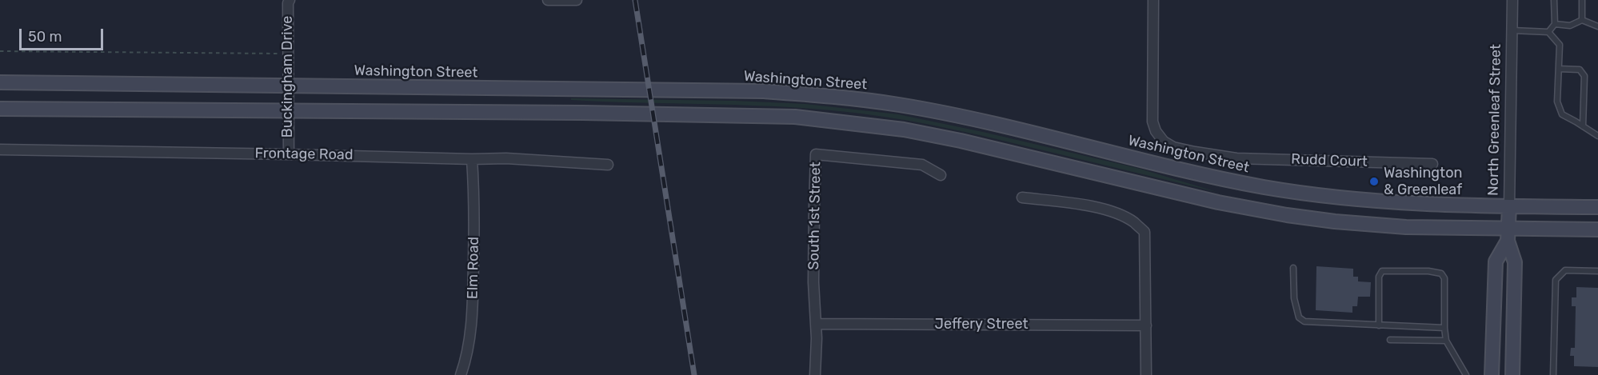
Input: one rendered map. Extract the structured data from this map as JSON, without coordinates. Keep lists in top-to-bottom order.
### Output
{
  "streets": {
    "main road": ["Washington Street", "North Greenleaf Street"],
    "street": [
      "Buckingham Drive",
      "Frontage Road",
      "Rudd Court",
      "South 1st Street",
      "Elm Road",
      "Jeffery Street"
    ]
  },
  "crossings": [
    ["Washington Street", "Buckingham Drive"],
    ["Washington Street", "North Greenleaf Street"],
    ["Buckingham Drive", "Frontage Road"],
    ["Frontage Road", "Elm Road"],
    ["South 1st Street", "Jeffery Street"]
  ],
  "places": ["Washington & Greenleaf"],
  "scale_bar": "50 m"
}
